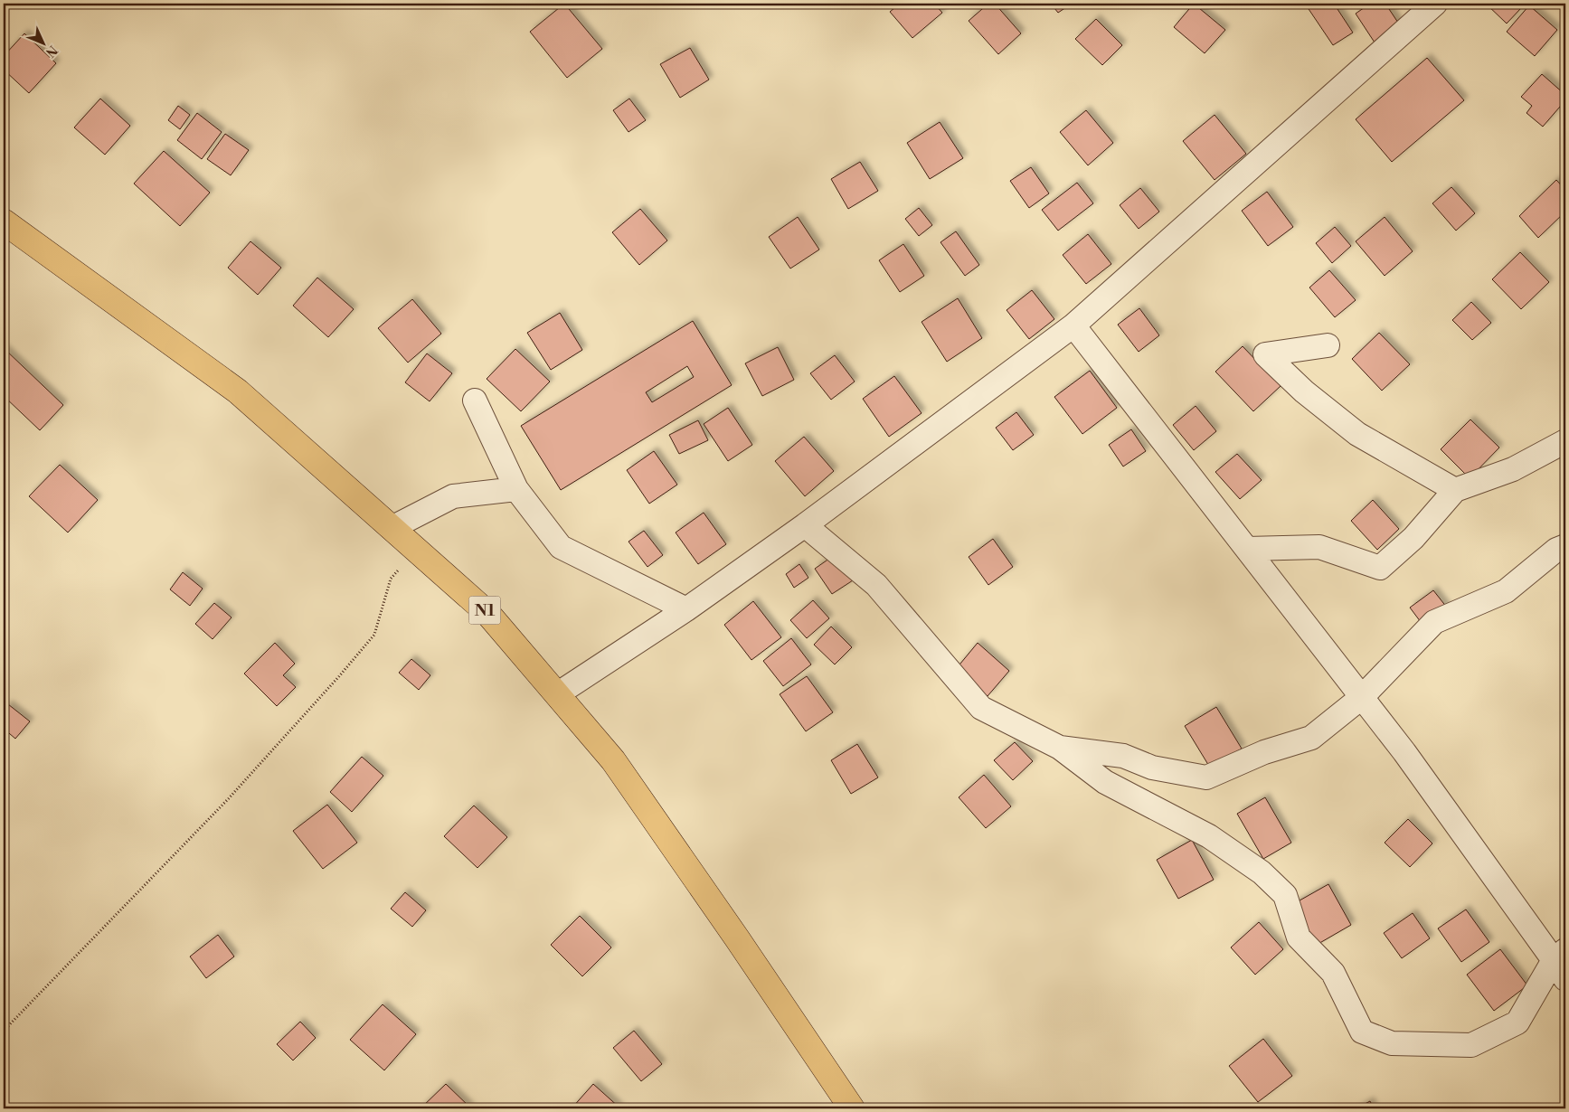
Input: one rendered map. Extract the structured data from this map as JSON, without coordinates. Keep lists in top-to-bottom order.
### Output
{
  "streets": {
    "highway": ["N1"]
  },
  "north": "bottom right"
}
